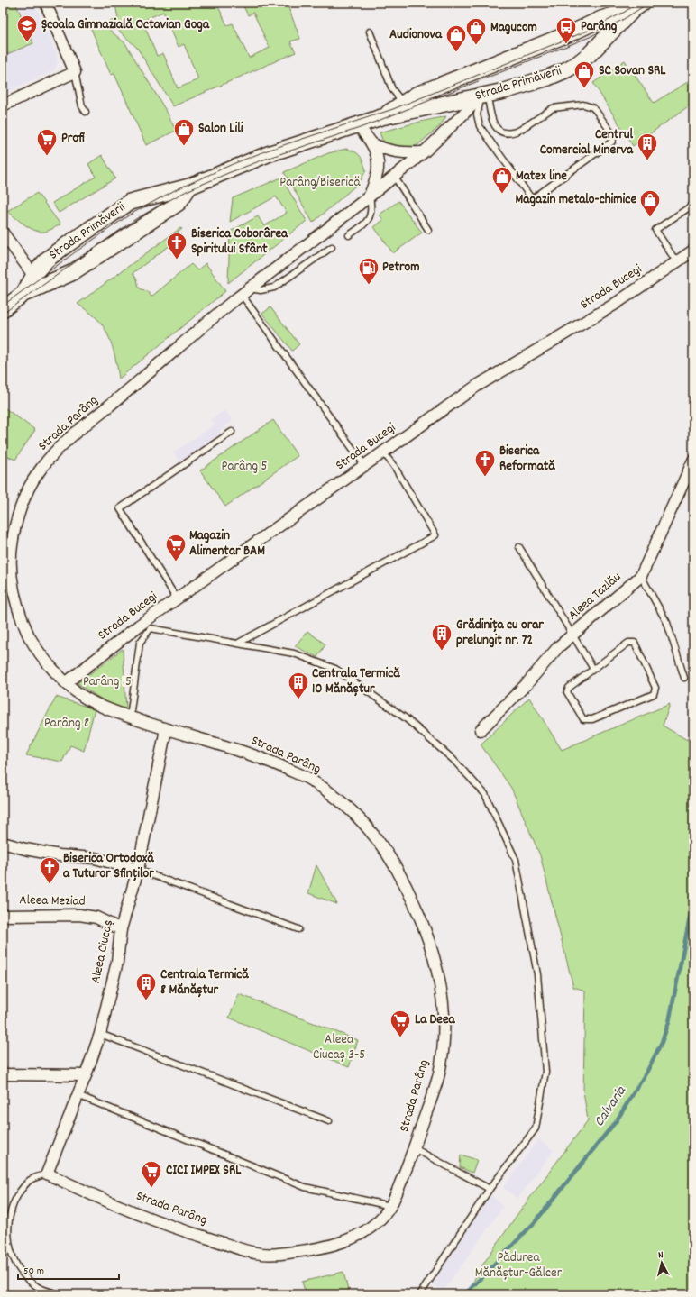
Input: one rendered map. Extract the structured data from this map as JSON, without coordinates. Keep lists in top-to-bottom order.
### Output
{
  "streets": {
    "main road": ["Strada Primăverii"],
    "street": [
      "Strada Bucegi",
      "Strada Parâng",
      "Aleea Tazlău",
      "Aleea Meziad",
      "Aleea Ciucaș"
    ]
  },
  "crossings": [
    ["Strada Primăverii", "Strada Parâng"],
    ["Strada Bucegi", "Strada Parâng"],
    ["Strada Parâng", "Aleea Ciucaș"],
    ["Aleea Meziad", "Aleea Ciucaș"]
  ],
  "water": ["Calvaria"],
  "parks": [
    "Parâng/Biserică",
    "Parâng 5",
    "Parâng 15",
    "Parâng 8",
    "Aleea Ciucaș 3-5",
    "Pădurea Mănăștur-Gălcer"
  ],
  "places": {
    "school or university": ["Școala Gimnazială Octavian Goga"],
    "bus stop": ["Parâng"],
    "shop": [
      "Magucom",
      "Audionova",
      "SC Sovan SRL",
      "Salon Lili",
      "Matex line",
      "Magazin metalo-chimice"
    ],
    "supermarket": [
      "Profi",
      "Magazin Alimentar BAM",
      "La Deea",
      "CICI IMPEX SRL"
    ],
    "building": [
      "Centrul Comercial Minerva",
      "Grădinița cu orar prelungit nr. 72",
      "Centrala Termică 10 Mănăștur",
      "Centrala Termică 8 Mănăștur"
    ],
    "church": ["Biserica Coborârea Spiritului Sfânt", "Biserica Reformată", "Biserica Ortodoxă a Tuturor Sfinților"],
    "fuel station": ["Petrom"]
  },
  "scale_bar": "50 m",
  "north": "top"
}
